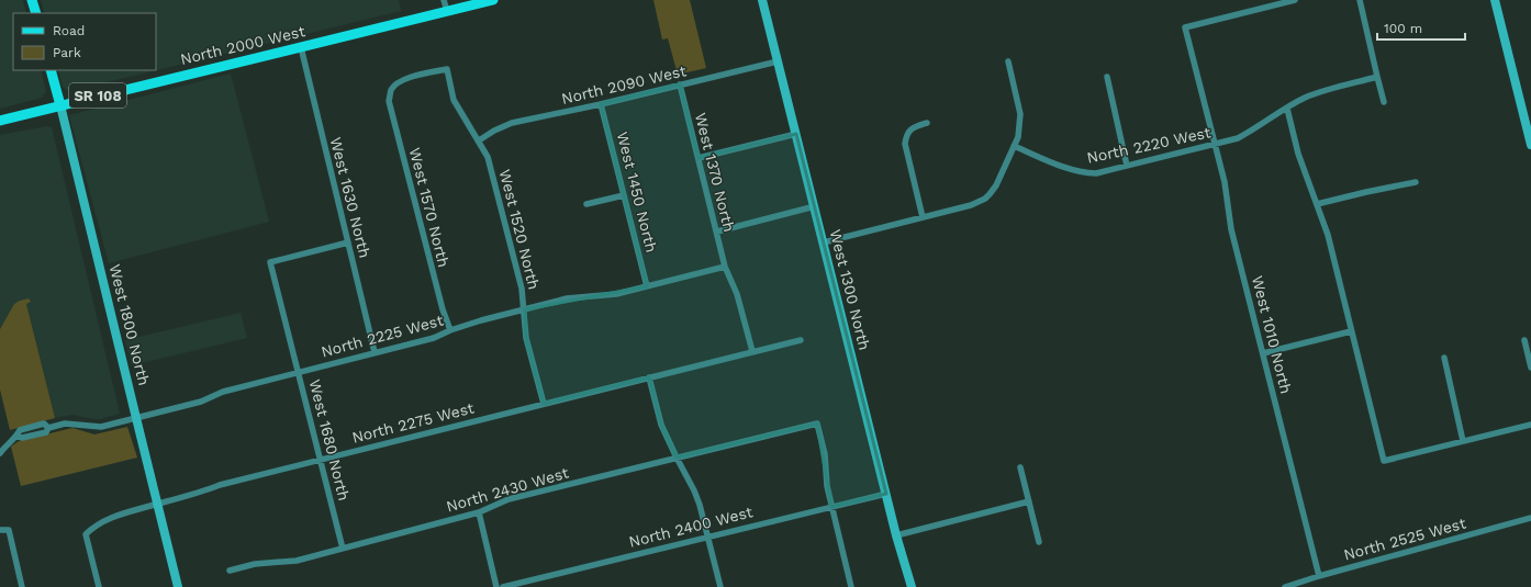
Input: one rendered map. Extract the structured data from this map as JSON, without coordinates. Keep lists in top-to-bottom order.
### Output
{
  "streets": {
    "main road": ["North 2000 West", "SR 108", "West 1800 North"],
    "street": [
      "North 2090 West",
      "North 2220 West",
      "West 1370 North",
      "West 1450 North",
      "West 1630 North",
      "West 1570 North",
      "West 1520 North",
      "West 1300 North",
      "West 1010 North",
      "North 2225 West",
      "North 2275 West",
      "West 1680 North",
      "North 2430 West",
      "North 2400 West",
      "North 2525 West"
    ]
  },
  "crossings": [
    ["North 2000 West", "West 1630 North"],
    ["North 2000 West", "West 1800 North"],
    ["North 2090 West", "West 1370 North"],
    ["North 2090 West", "West 1450 North"],
    ["North 2090 West", "West 1520 North"],
    ["North 2090 West", "West 1300 North"],
    ["North 2220 West", "West 1010 North"],
    ["West 1370 North", "North 2225 West"],
    ["West 1370 North", "North 2275 West"],
    ["West 1450 North", "North 2225 West"],
    ["West 1630 North", "North 2225 West"],
    ["West 1630 North", "West 1680 North"],
    ["West 1570 North", "West 1520 North"],
    ["West 1570 North", "North 2225 West"],
    ["West 1520 North", "North 2225 West"],
    ["West 1520 North", "North 2275 West"],
    ["West 1300 North", "North 2400 West"],
    ["West 1800 North", "North 2225 West"],
    ["West 1800 North", "North 2275 West"],
    ["West 1010 North", "North 2525 West"],
    ["North 2225 West", "West 1680 North"],
    ["North 2275 West", "West 1680 North"],
    ["West 1680 North", "North 2430 West"],
    ["North 2430 West", "North 2400 West"]
  ],
  "legend": ["Road", "Park"],
  "scale_bar": "100 m"
}
